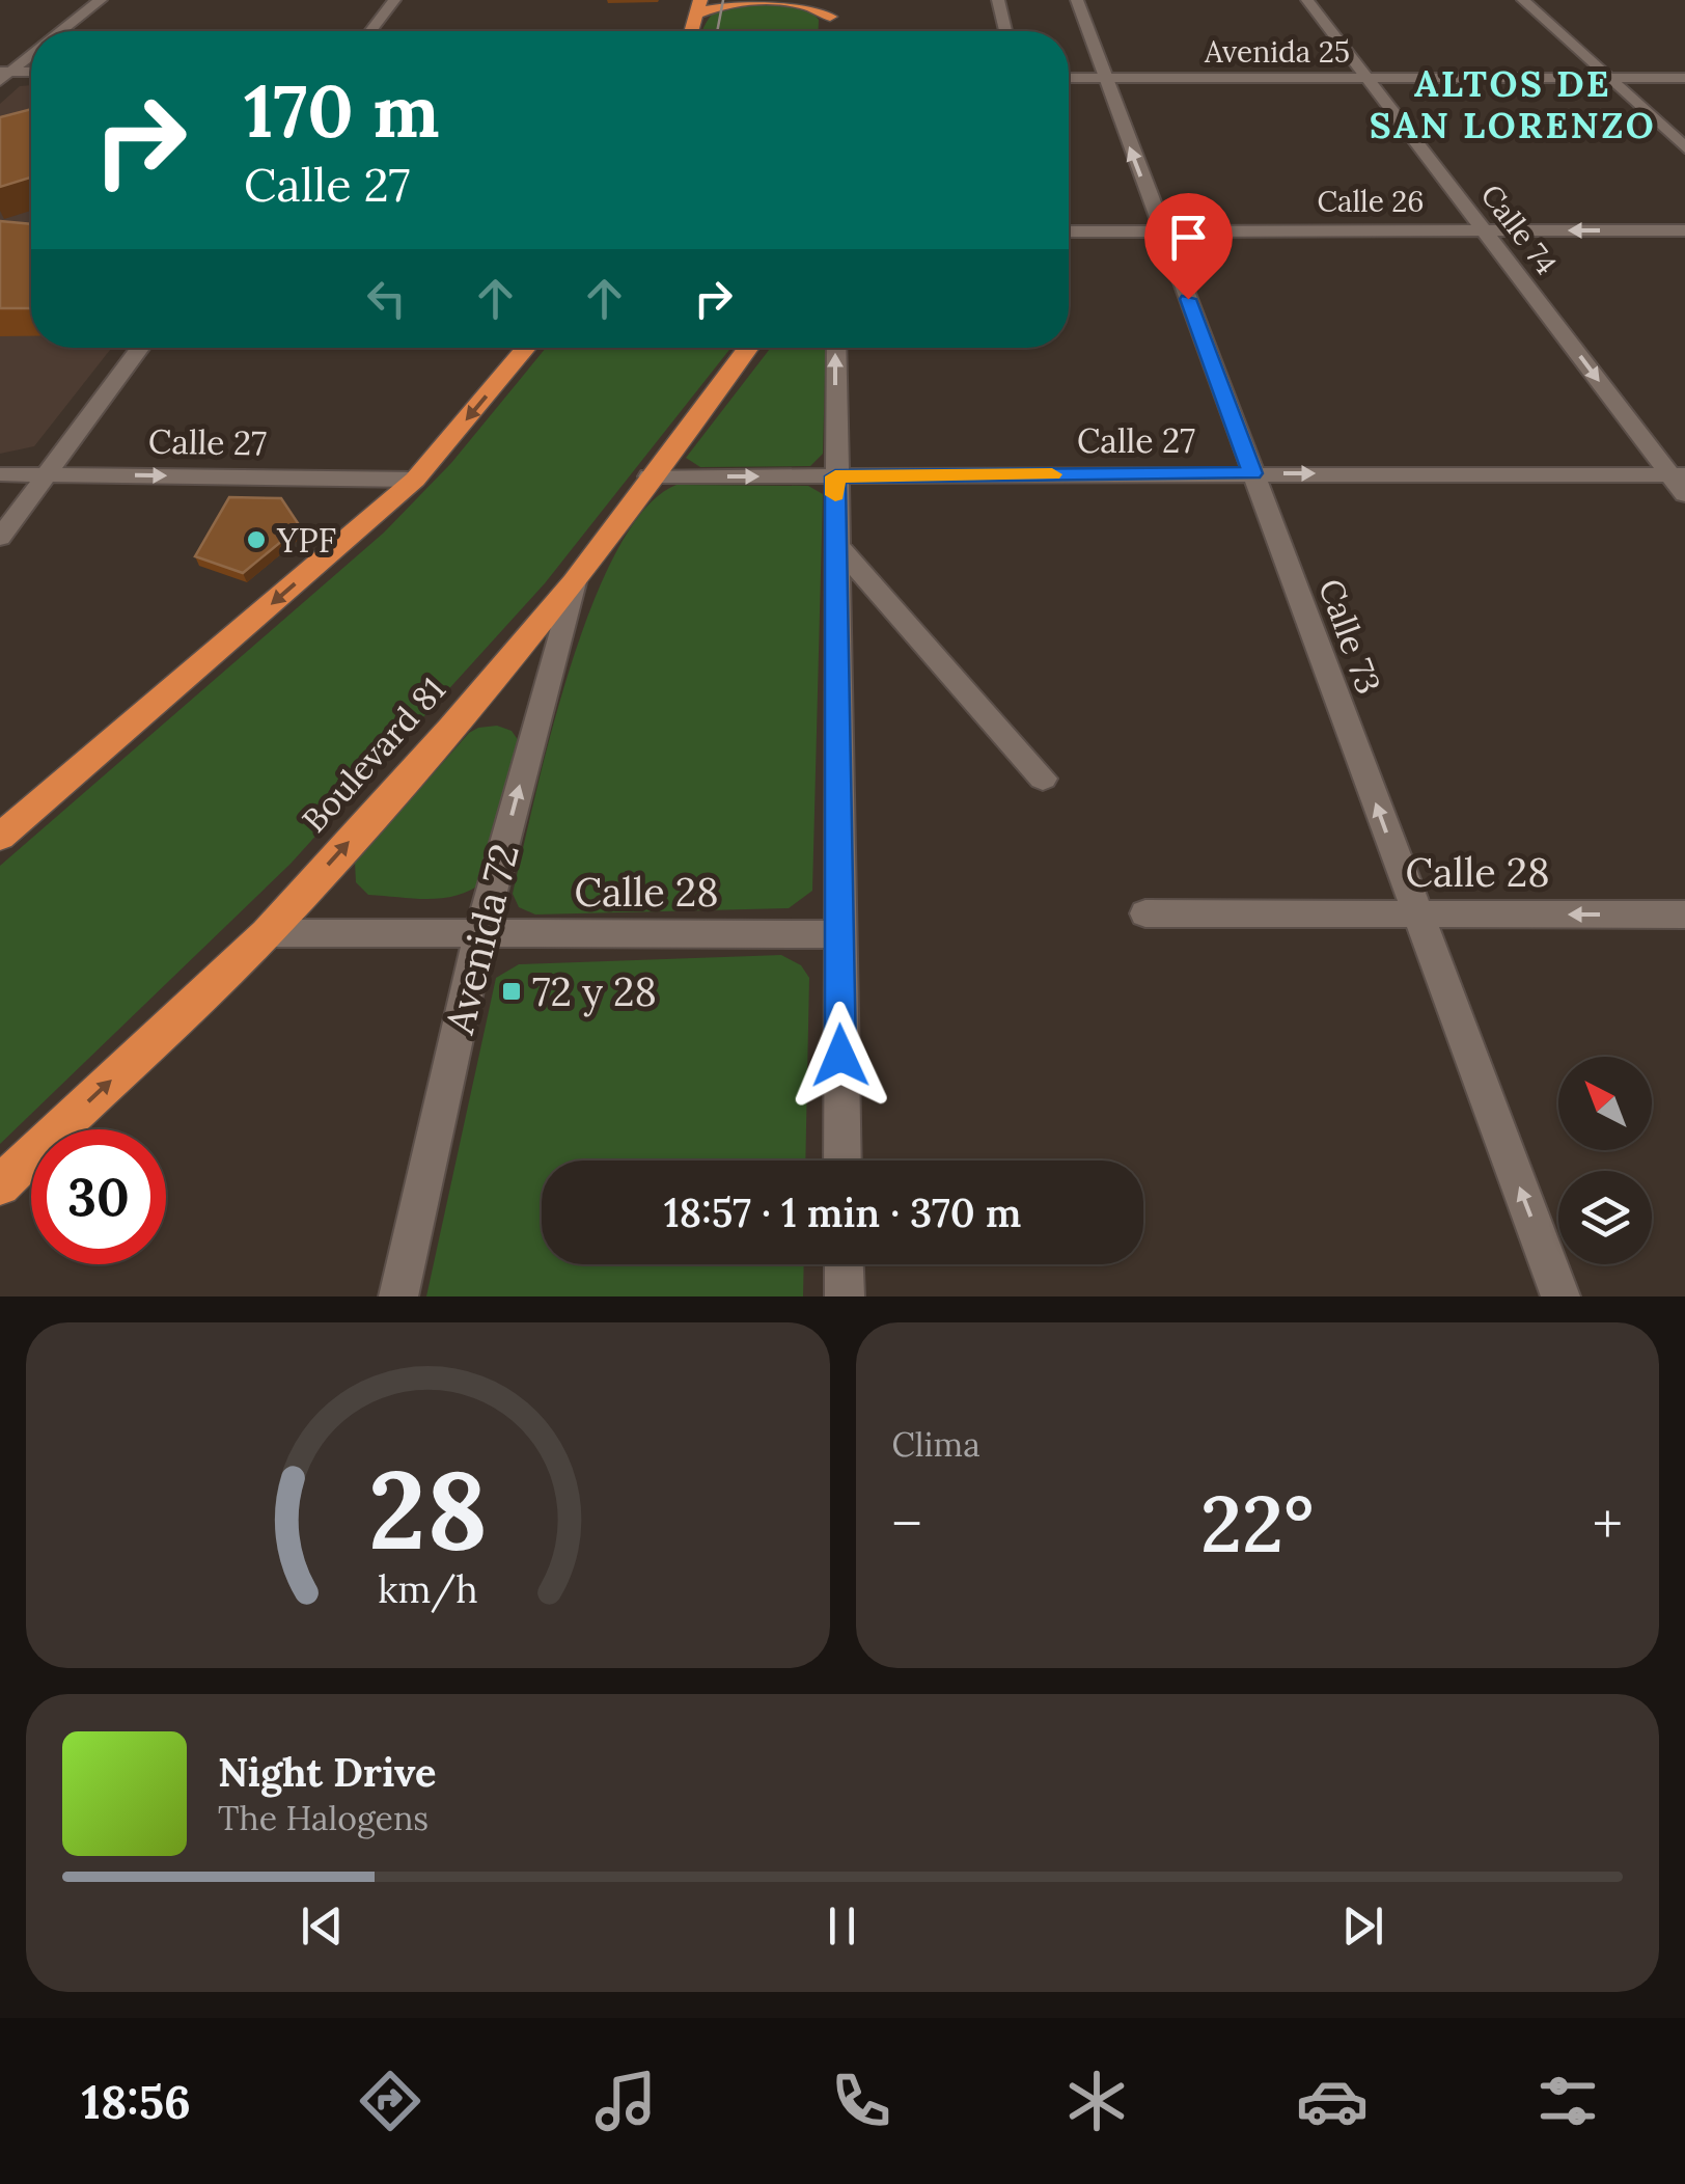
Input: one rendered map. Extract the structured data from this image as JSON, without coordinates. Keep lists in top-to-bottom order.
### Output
{
  "streets": {
    "highway": ["Boulevard 81"],
    "street": [
      "Avenida 25",
      "Calle 26",
      "Calle 74",
      "Calle 27",
      "Calle 73",
      "Calle 28",
      "Avenida 72"
    ]
  },
  "crossings": [
    ["Avenida 25", "Calle 74"],
    ["Avenida 25", "Calle 73"],
    ["Calle 26", "Calle 74"],
    ["Calle 26", "Calle 73"],
    ["Calle 74", "Calle 27"],
    ["Calle 27", "Calle 73"],
    ["Calle 27", "Boulevard 81"],
    ["Calle 73", "Calle 28"],
    ["Boulevard 81", "Calle 28"],
    ["Boulevard 81", "Avenida 72"],
    ["Calle 28", "Avenida 72"]
  ],
  "one_way": [
    "Calle 74",
    "Calle 27",
    "Calle 73",
    "Avenida 72"
  ],
  "districts": ["ALTOS DE SAN LORENZO"],
  "places": {
    "other": ["YPF"],
    "transit": ["72 y 28"]
  },
  "north": "top left",
  "page": {
    "turn": ["170 m", "Calle 27"],
    "limit": "30",
    "trip": "18:57 · 1 min · 370 m",
    "tile": "Clima",
    "heat": ["−", "22°", "+"],
    "song": ["Night Drive", "The Halogens"],
    "tabs": "18:56",
    "gauge": ["28", "km/h"]
  }
}
